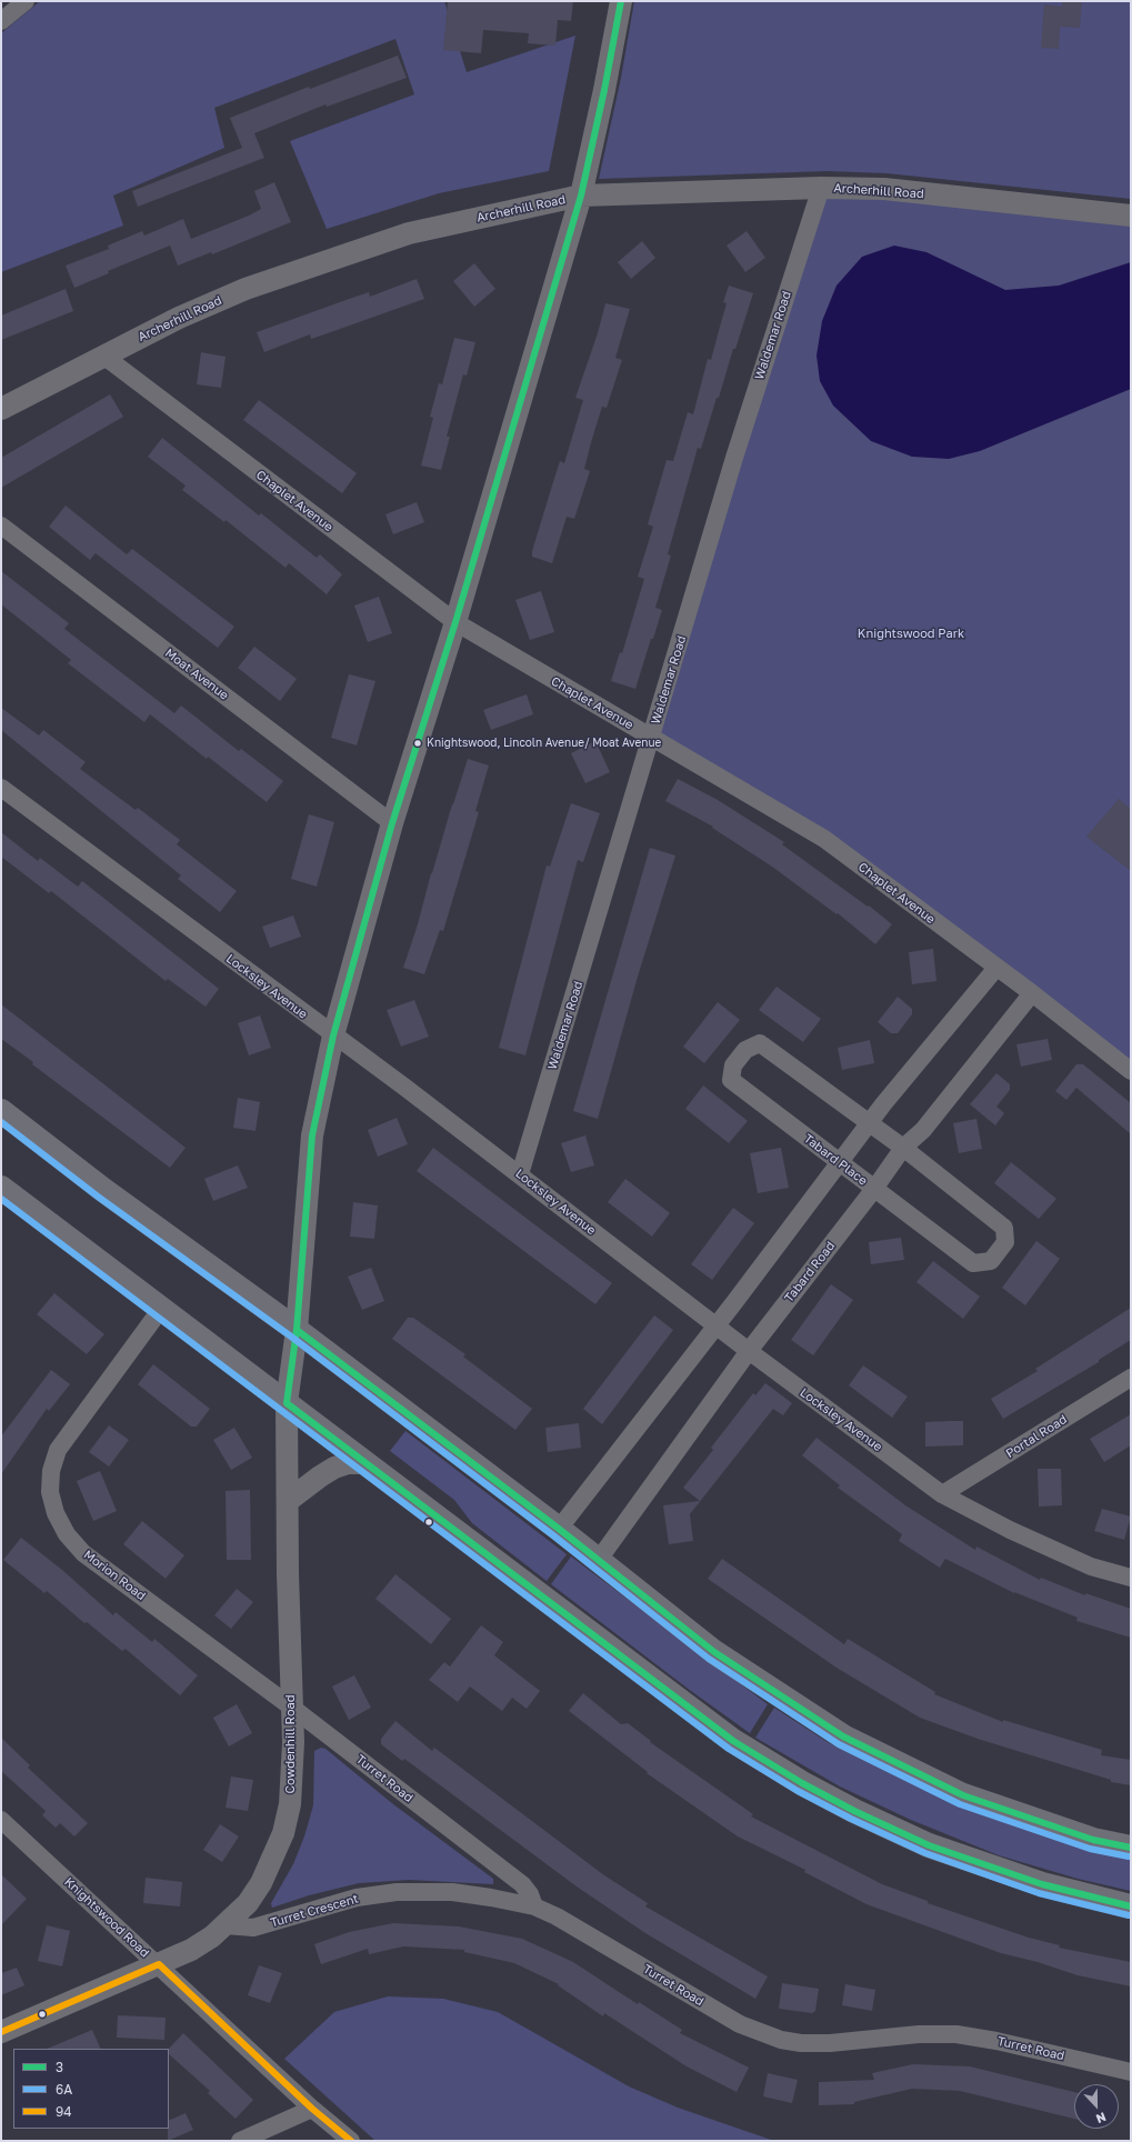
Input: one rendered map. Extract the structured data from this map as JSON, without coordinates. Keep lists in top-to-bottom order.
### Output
{
  "streets": {
    "street": [
      "Archerhill Road",
      "Waldemar Road",
      "Chaplet Avenue",
      "Moat Avenue",
      "Locksley Avenue",
      "Tabard Place",
      "Tabard Road",
      "Portal Road",
      "Morion Road",
      "Cowdenhill Road",
      "Turret Road",
      "Turret Crescent",
      "Knightswood Road"
    ]
  },
  "crossings": [
    ["Archerhill Road", "Waldemar Road"],
    ["Archerhill Road", "Chaplet Avenue"],
    ["Archerhill Road", "Cowdenhill Road"],
    ["Waldemar Road", "Chaplet Avenue"],
    ["Waldemar Road", "Locksley Avenue"],
    ["Chaplet Avenue", "Tabard Road"],
    ["Chaplet Avenue", "Cowdenhill Road"],
    ["Moat Avenue", "Cowdenhill Road"],
    ["Locksley Avenue", "Tabard Road"],
    ["Locksley Avenue", "Portal Road"],
    ["Locksley Avenue", "Cowdenhill Road"],
    ["Tabard Place", "Tabard Road"],
    ["Morion Road", "Cowdenhill Road"],
    ["Morion Road", "Turret Road"],
    ["Cowdenhill Road", "Turret Road"],
    ["Cowdenhill Road", "Turret Crescent"],
    ["Cowdenhill Road", "Knightswood Road"],
    ["Turret Road", "Turret Crescent"]
  ],
  "parks": ["Knightswood Park"],
  "places": ["Knightswood, Lincoln Avenue/ Moat Avenue"],
  "lines": ["transit line 3", "transit line 6A", "transit line 94"],
  "legend": ["3", "6A", "94"],
  "north": "bottom"
}
